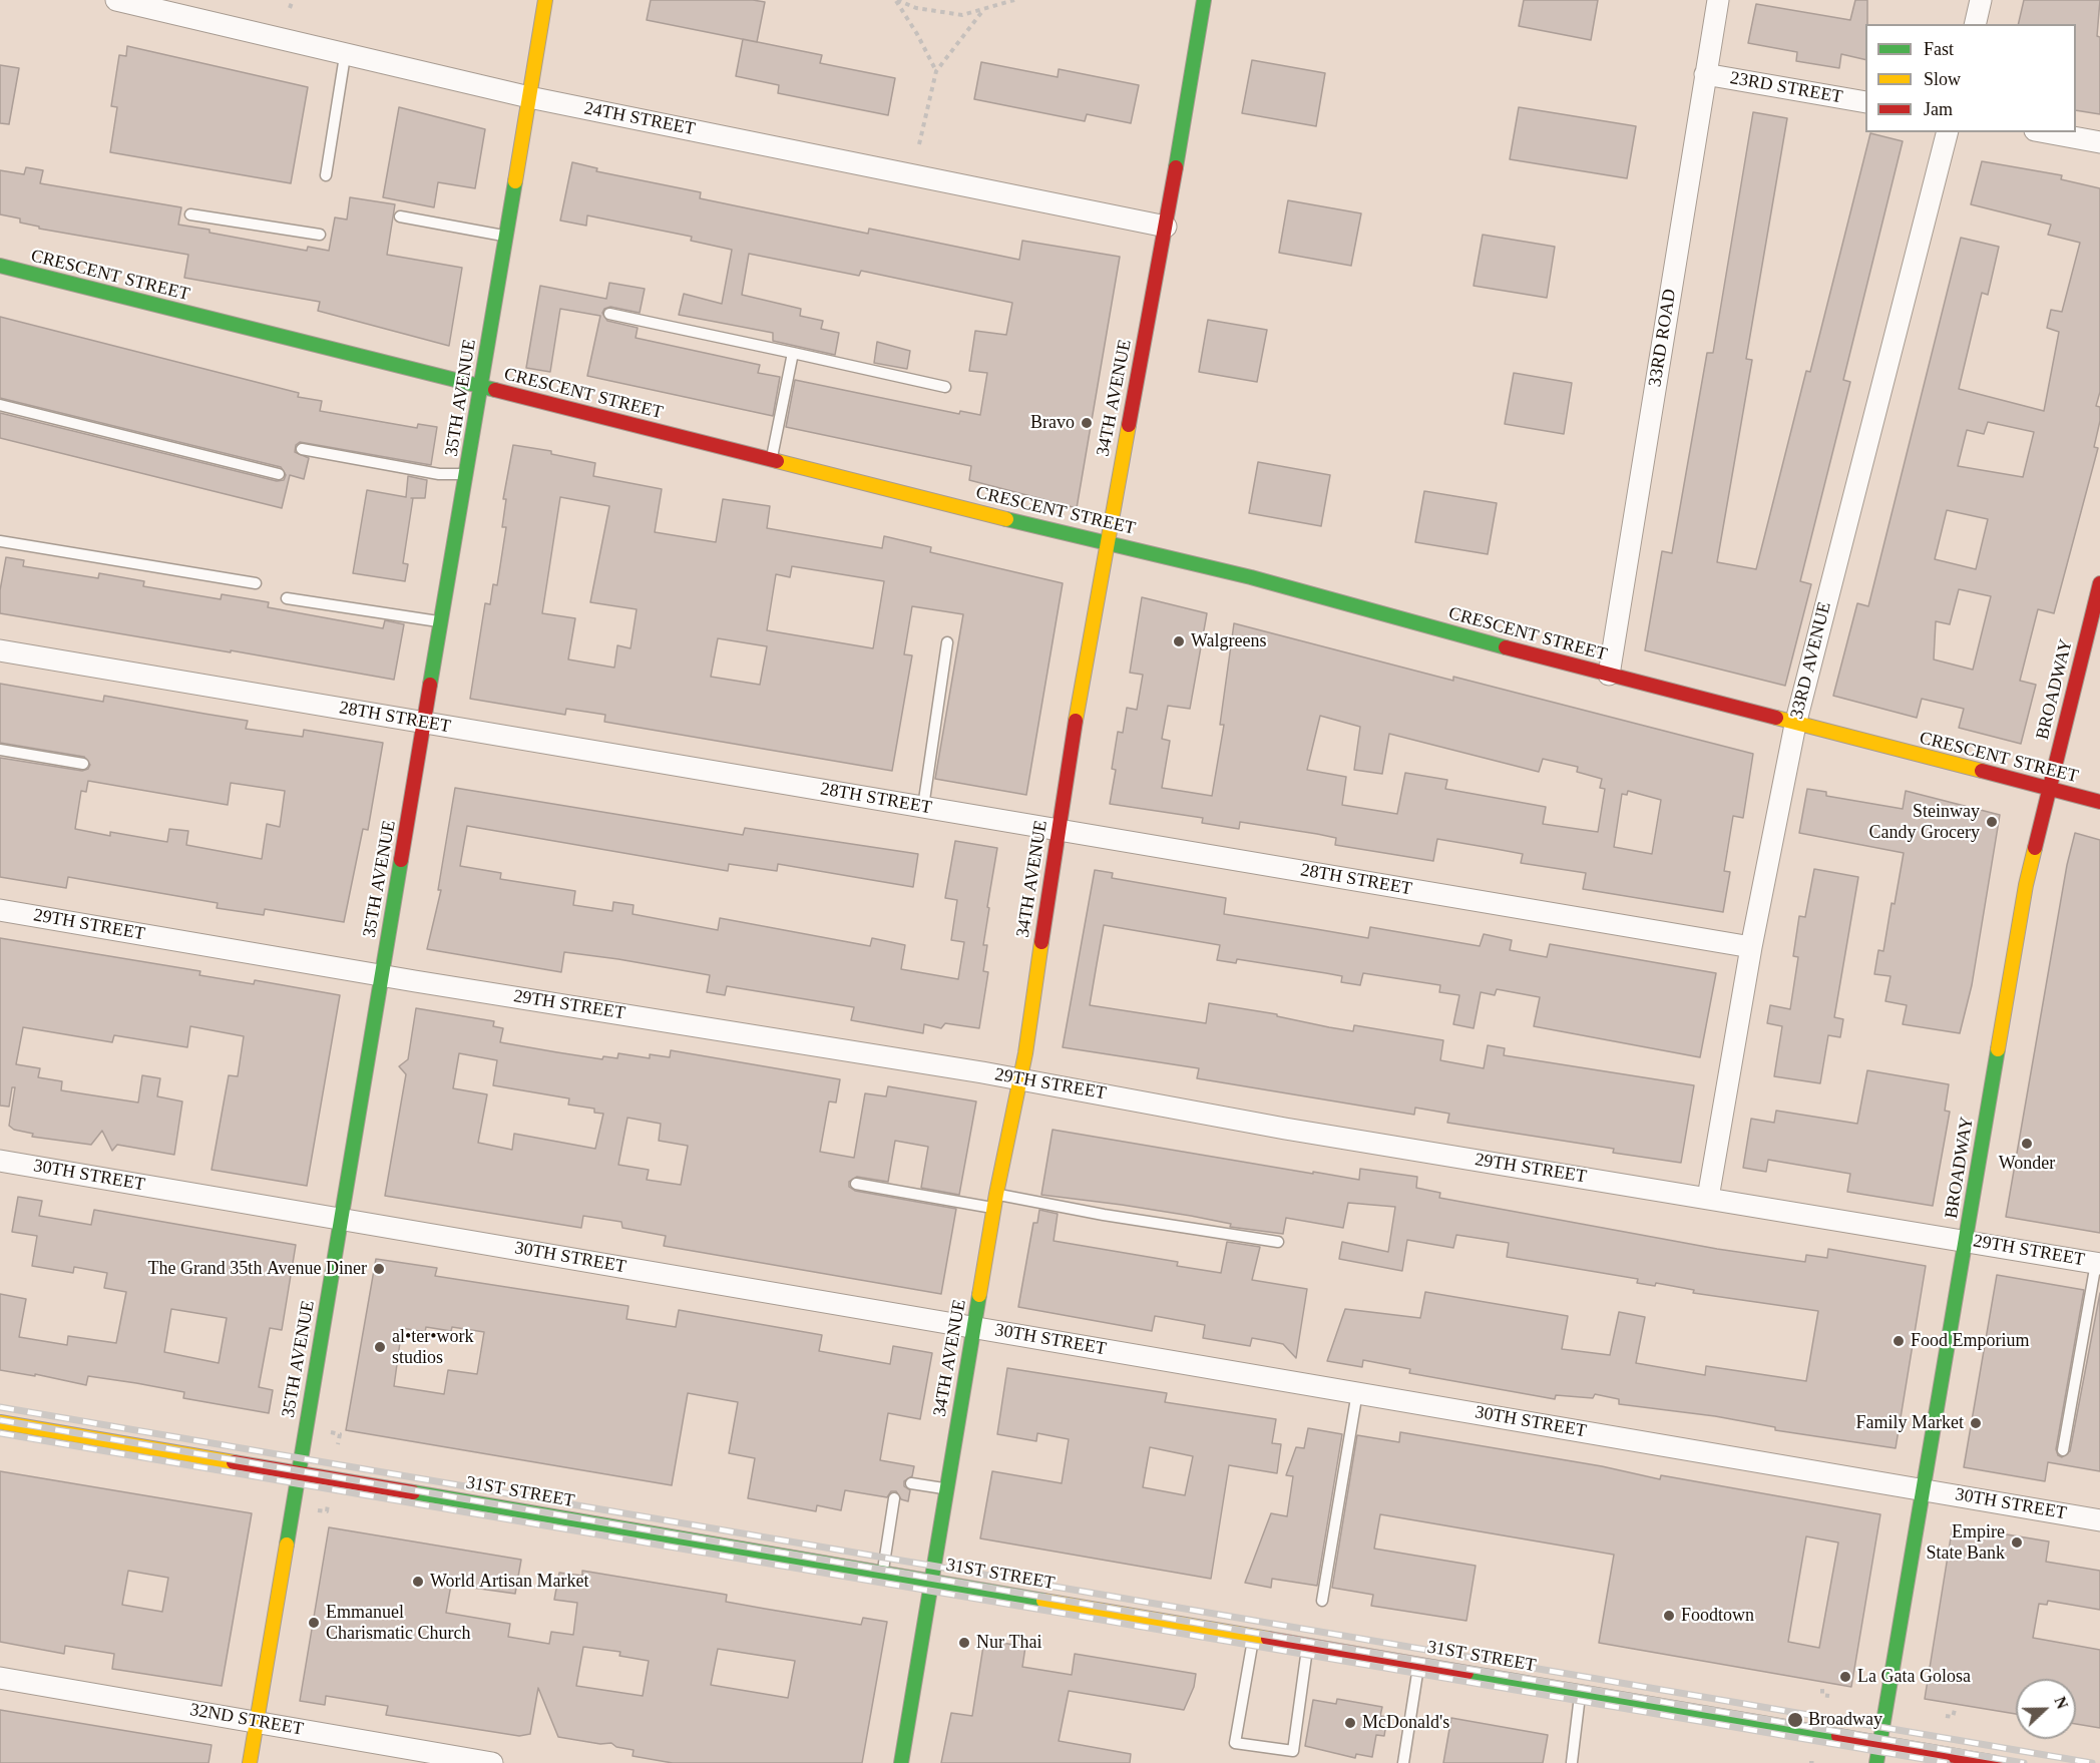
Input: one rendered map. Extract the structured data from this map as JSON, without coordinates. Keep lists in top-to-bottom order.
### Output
{
  "streets": {
    "street": [
      "23RD STREET",
      "24TH STREET",
      "CRESCENT STREET",
      "33RD ROAD",
      "35TH AVENUE",
      "34TH AVENUE",
      "33RD AVENUE",
      "BROADWAY",
      "28TH STREET",
      "29TH STREET",
      "30TH STREET",
      "31ST STREET",
      "32ND STREET"
    ]
  },
  "crossings": [
    ["23RD STREET", "33RD ROAD"],
    ["24TH STREET", "35TH AVENUE"],
    ["24TH STREET", "34TH AVENUE"],
    ["CRESCENT STREET", "33RD ROAD"],
    ["CRESCENT STREET", "35TH AVENUE"],
    ["CRESCENT STREET", "34TH AVENUE"],
    ["CRESCENT STREET", "33RD AVENUE"],
    ["CRESCENT STREET", "BROADWAY"],
    ["35TH AVENUE", "28TH STREET"],
    ["35TH AVENUE", "29TH STREET"],
    ["35TH AVENUE", "30TH STREET"],
    ["35TH AVENUE", "31ST STREET"],
    ["35TH AVENUE", "32ND STREET"],
    ["34TH AVENUE", "28TH STREET"],
    ["34TH AVENUE", "29TH STREET"],
    ["34TH AVENUE", "30TH STREET"],
    ["34TH AVENUE", "31ST STREET"],
    ["33RD AVENUE", "28TH STREET"],
    ["33RD AVENUE", "29TH STREET"],
    ["BROADWAY", "29TH STREET"],
    ["BROADWAY", "30TH STREET"],
    ["BROADWAY", "31ST STREET"]
  ],
  "places": [
    "Bravo",
    "Walgreens",
    "Steinway Candy Grocery",
    "Wonder",
    "The Grand 35th Avenue Diner",
    "Food Emporium",
    "al•ter•work studios",
    "Family Market",
    "Empire State Bank",
    "World Artisan Market",
    "Foodtown",
    "Emmanuel Charismatic Church",
    "Nur Thai",
    "La Gata Golosa",
    "Broadway",
    "McDonald's"
  ],
  "legend": ["Fast", "Slow", "Jam"],
  "north": "right"
}
